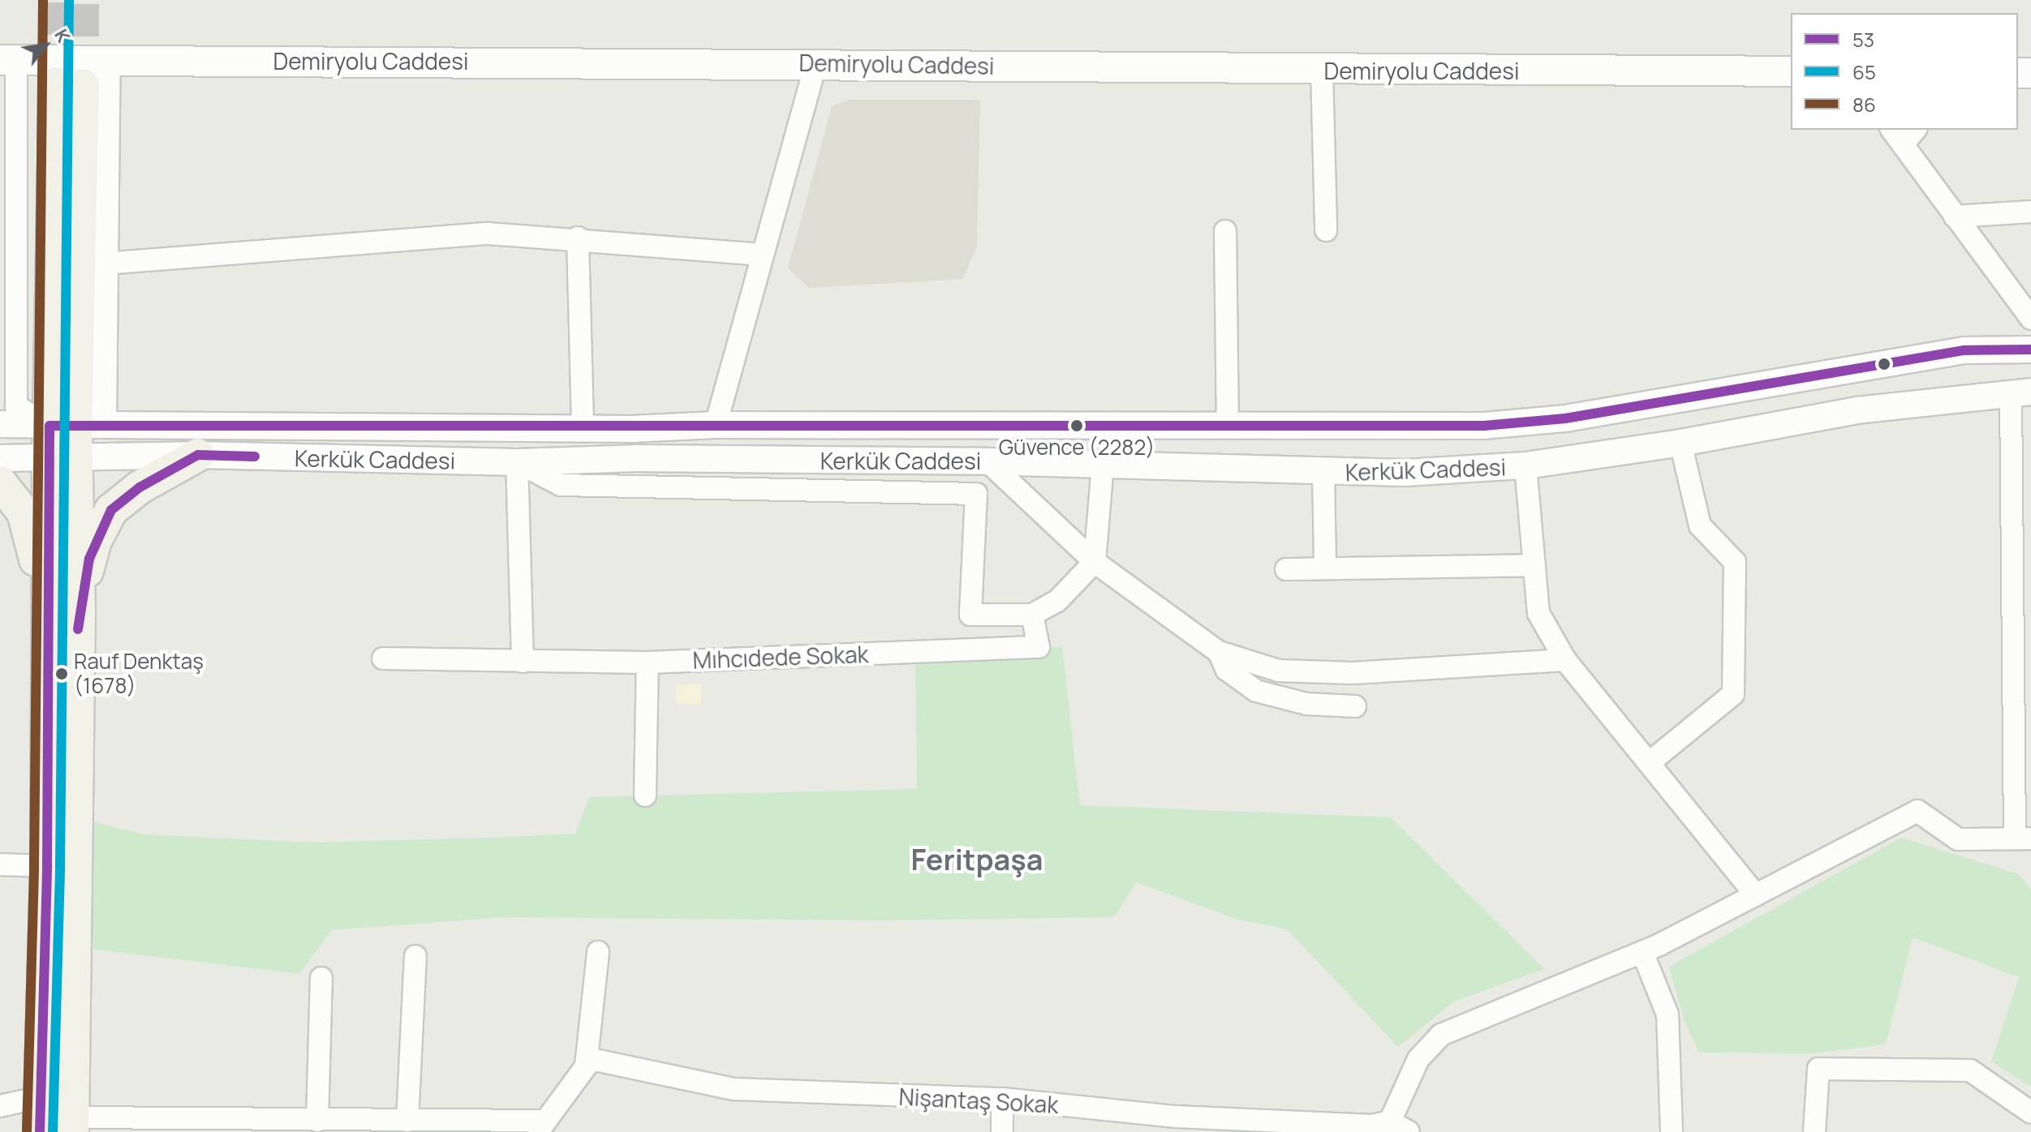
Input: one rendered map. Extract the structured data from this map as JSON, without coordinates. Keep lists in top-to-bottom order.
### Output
{
  "streets": {
    "main road": ["Demiryolu Caddesi"],
    "street": ["Kerkük Caddesi", "Mıhcıdede Sokak", "Nişantaş Sokak"]
  },
  "districts": ["Feritpaşa"],
  "places": ["Güvence (2282)", "Rauf Denktaş (1678)"],
  "lines": ["transit line 65", "transit line 86", "transit line 53"],
  "legend": ["53", "65", "86"],
  "north": "top right"
}
